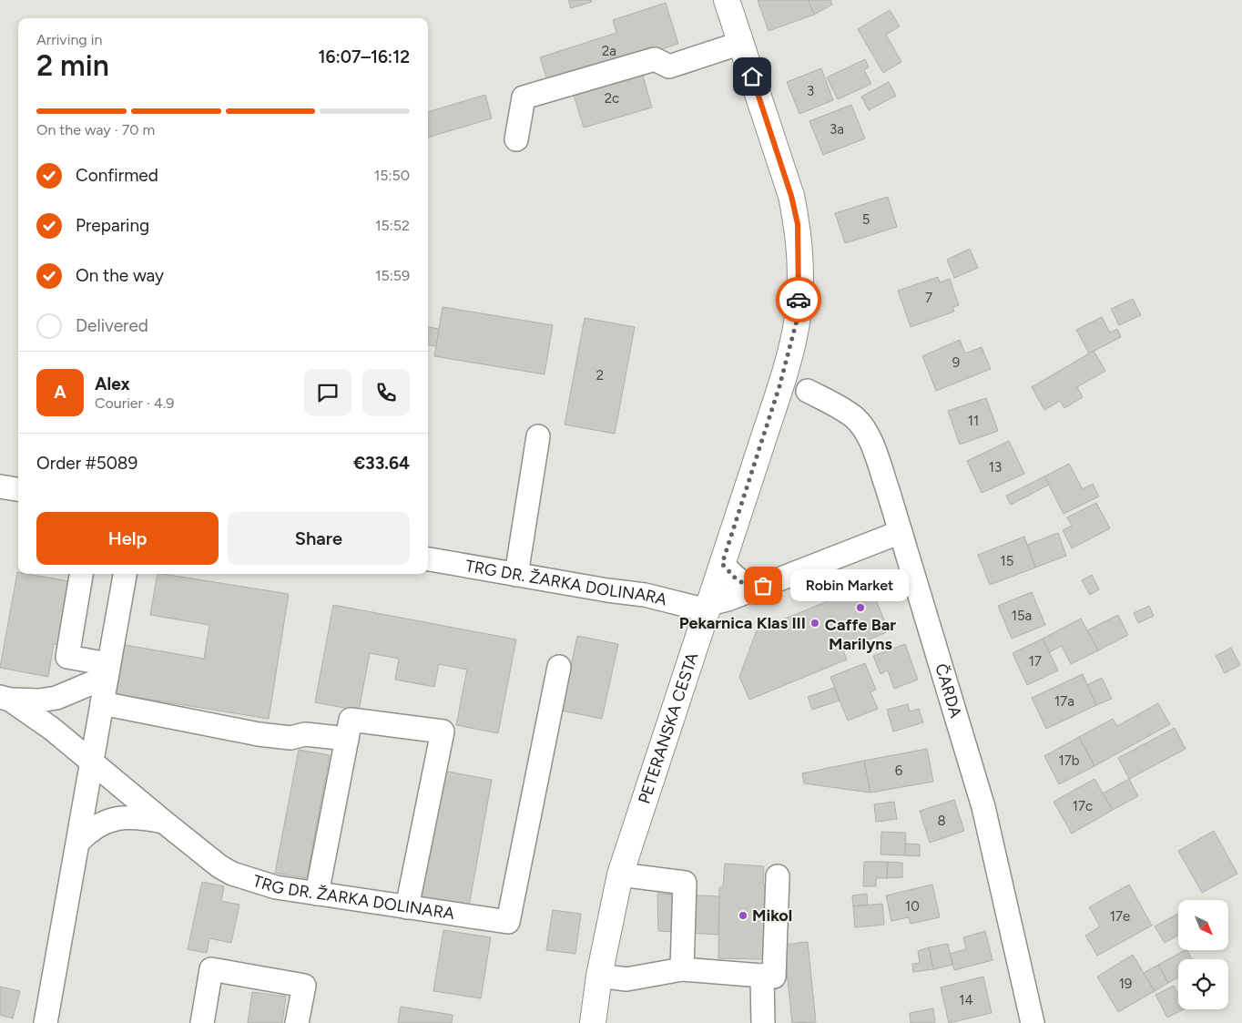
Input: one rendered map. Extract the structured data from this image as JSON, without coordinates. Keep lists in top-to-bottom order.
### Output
{
  "streets": {
    "main road": ["PETERANSKA CESTA"],
    "street": ["TRG DR. ŽARKA DOLINARA", "ČARDA"]
  },
  "crossings": [
    ["TRG DR. ŽARKA DOLINARA", "PETERANSKA CESTA"]
  ],
  "places": [
    "Robin Market",
    "Caffe Bar Marilyns",
    "Pekarnica Klas III",
    "Mikol"
  ],
  "house_numbers": [
    "2a",
    "3",
    "2c",
    "3a",
    "5",
    "7",
    "9",
    "2",
    "11",
    "13",
    "15",
    "15a",
    "17",
    "17a",
    "17b",
    "6",
    "17c",
    "8",
    "10",
    "17e",
    "19",
    "14"
  ],
  "north": "bottom right",
  "page": {
    "heading": ["2 min", "Arriving in", "16:07–16:12"],
    "panel": [
      "Alex",
      "Courier · 4.9",
      "Order #5089",
      "€33.64"
    ],
    "bar": "On the way · 70 m",
    "list": [
      ["Confirmed", "15:50"],
      ["Preparing", "15:52"],
      ["On the way", "15:59"],
      "Delivered"
    ],
    "round": "A",
    "buttons": ["Help", "Share"],
    "bubble": "Robin Market"
  }
}
